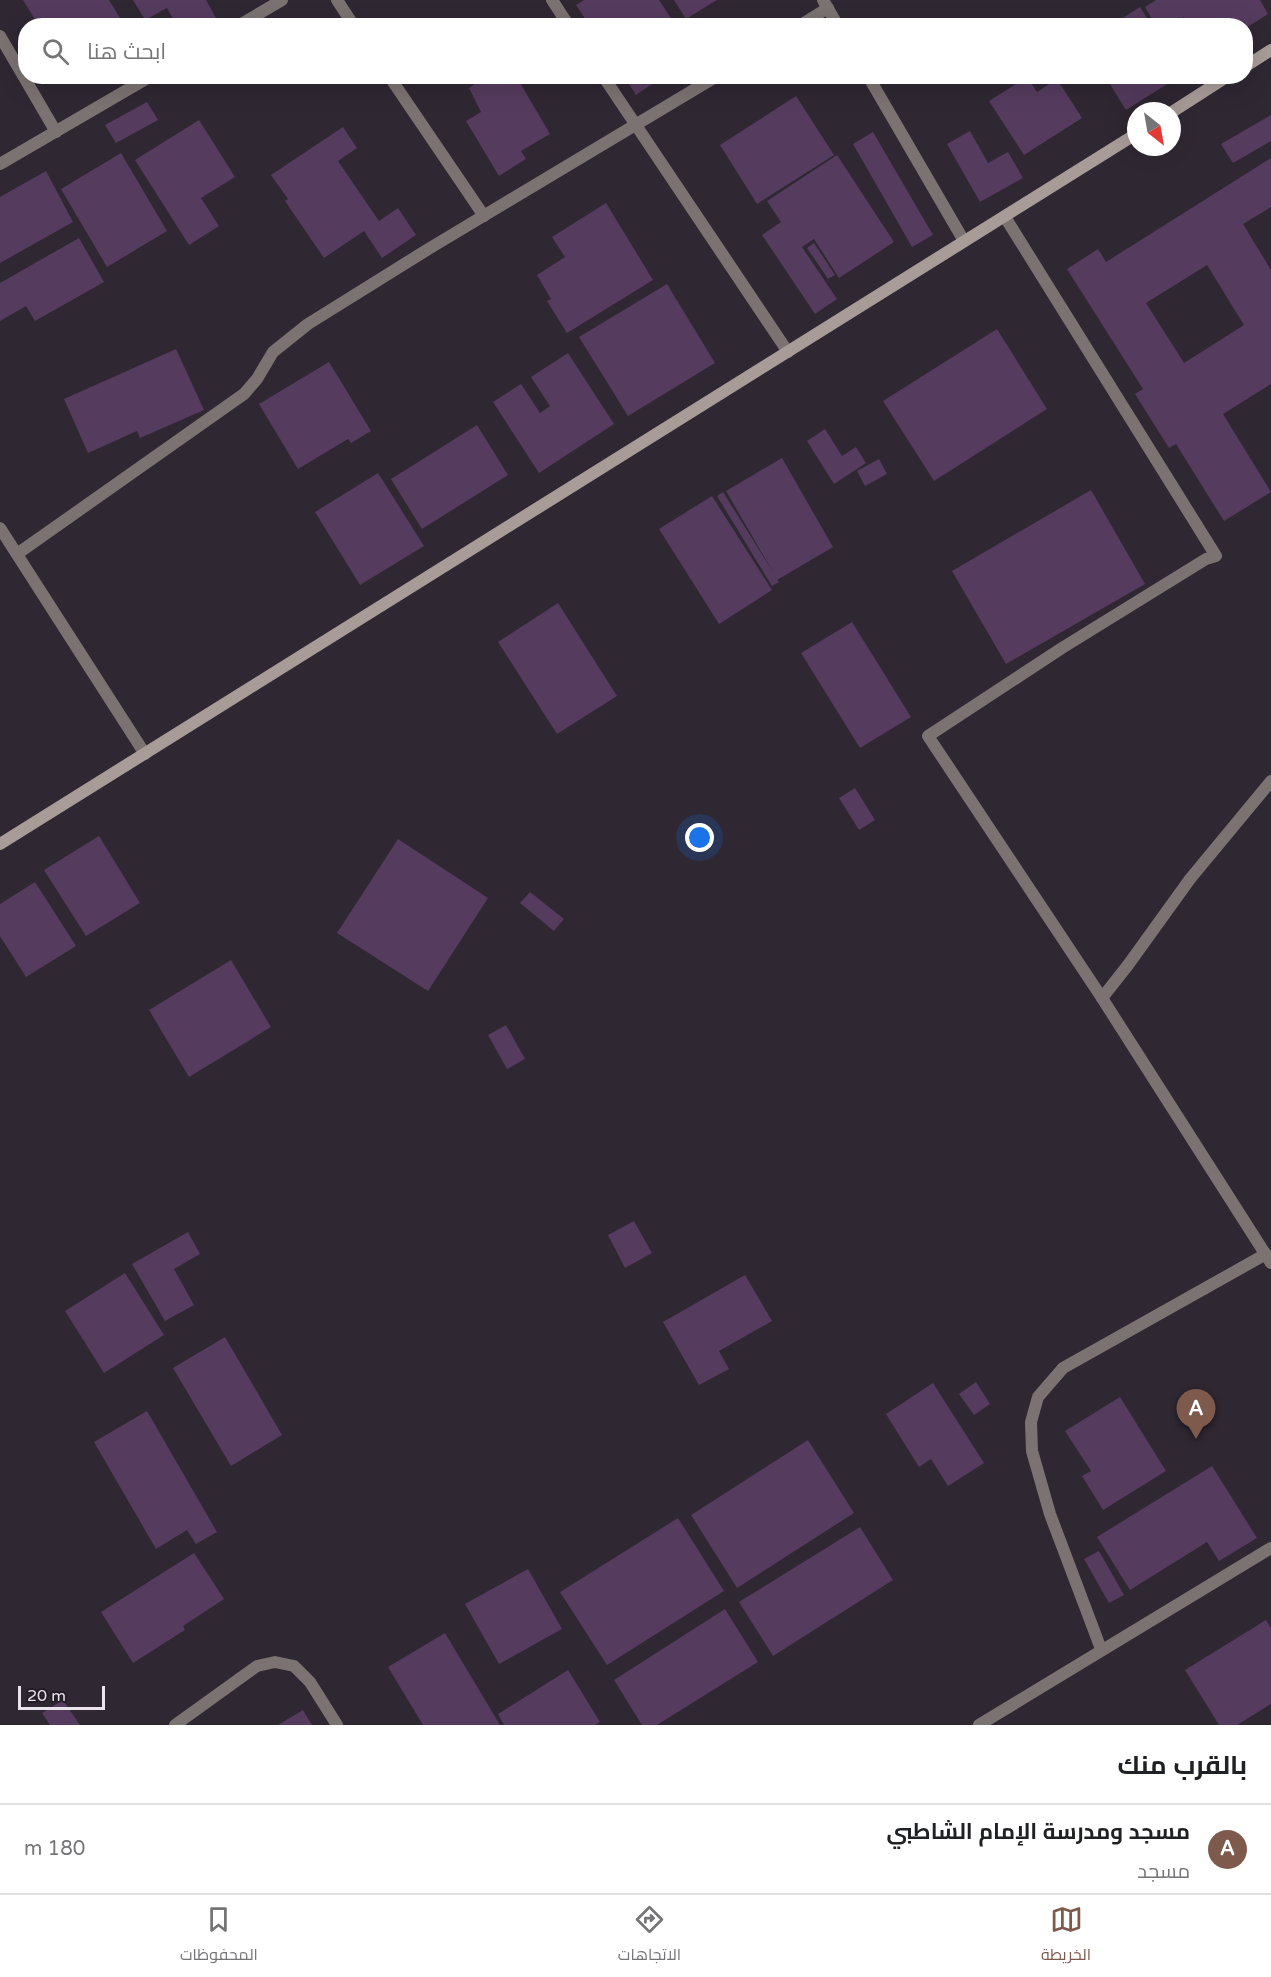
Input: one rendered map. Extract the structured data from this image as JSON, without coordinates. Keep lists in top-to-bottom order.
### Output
{
  "scale_bar": "20 m",
  "north": "bottom right",
  "page": {
    "search": "ابحث هنا",
    "pins": "A",
    "scale": "20 m",
    "heading": "بالقرب منك",
    "list": [
      {
        "mark": "A",
        "name": "مسجد ومدرسة الإمام الشاطبي",
        "note": "مسجد",
        "value": "180 m"
      }
    ],
    "nav": ["الخريطة", "الاتجاهات", "المحفوظات"]
  }
}
